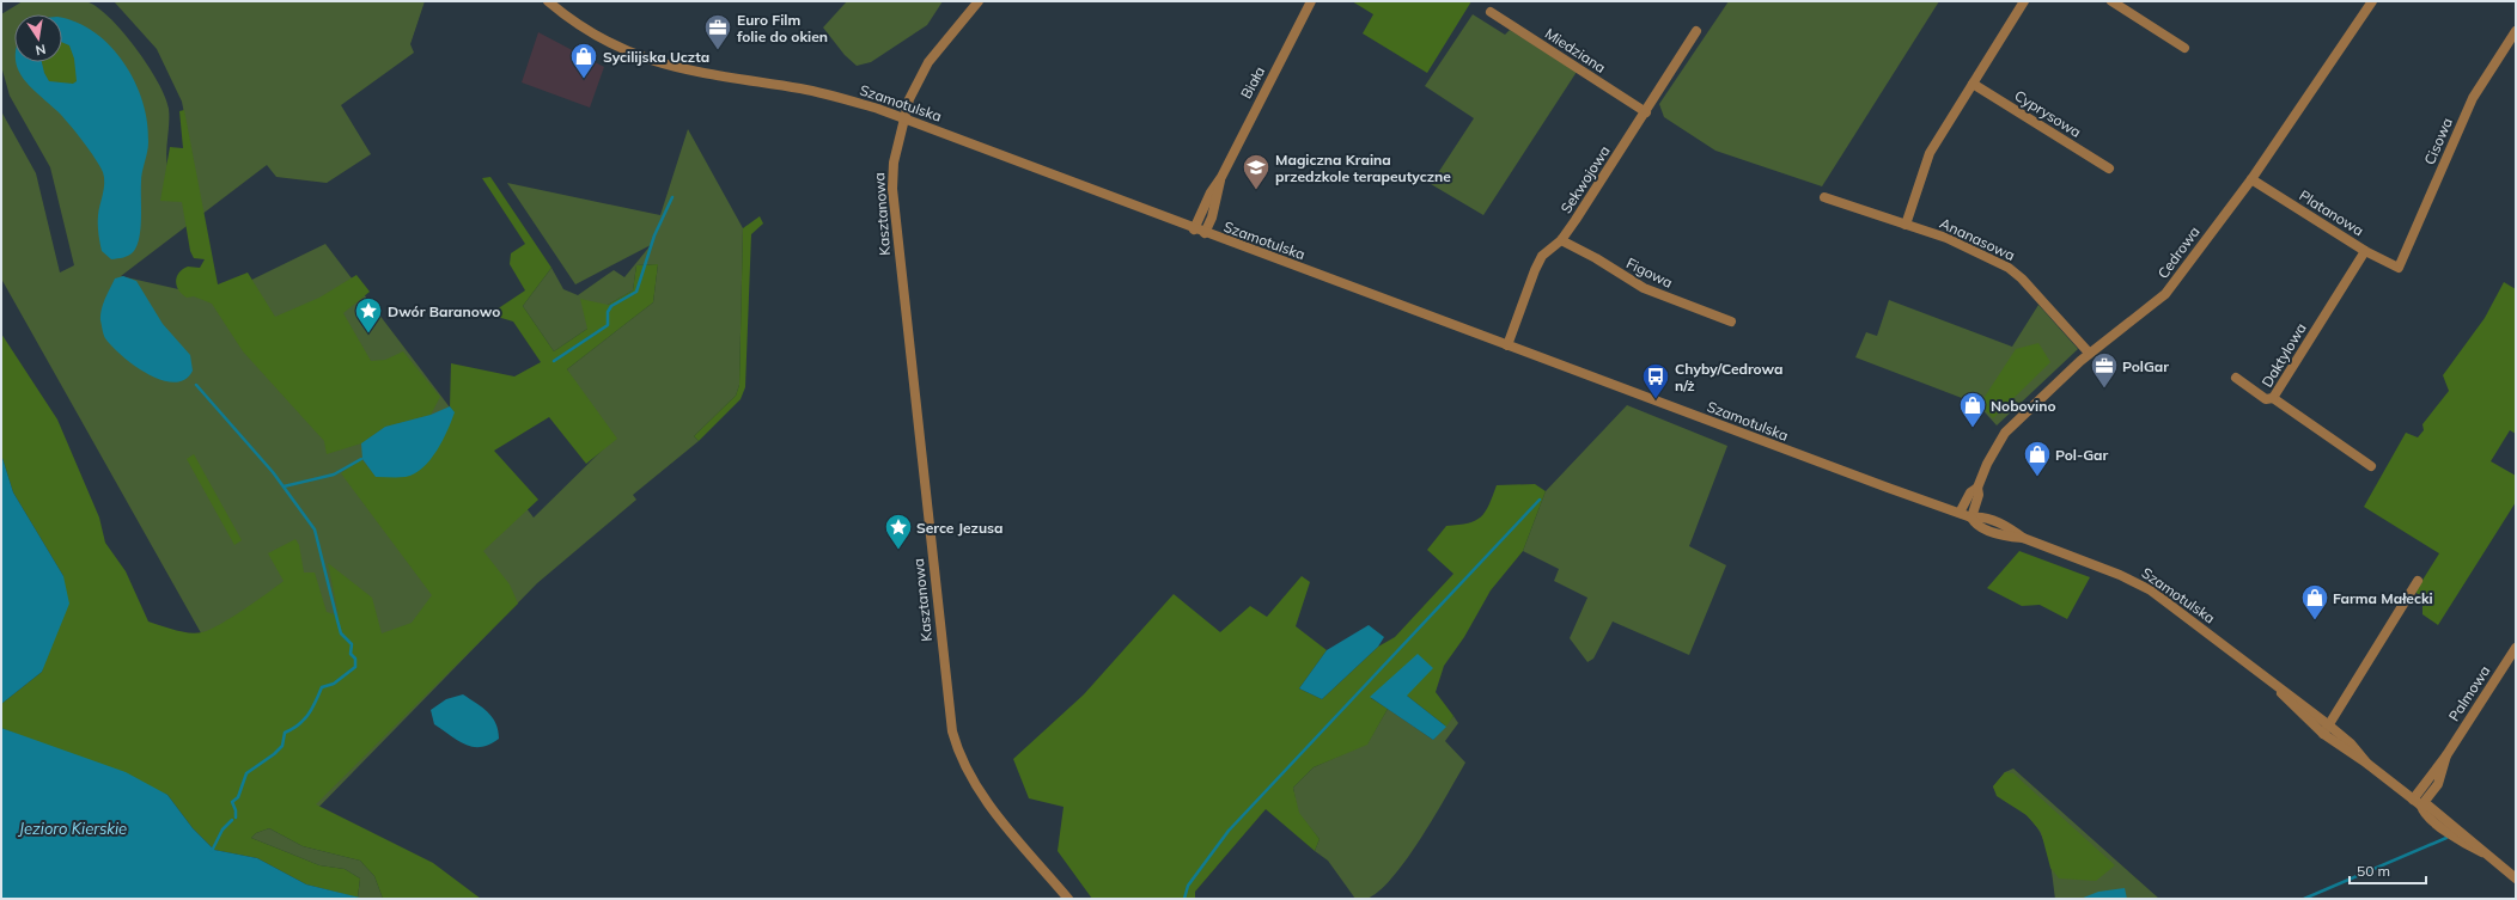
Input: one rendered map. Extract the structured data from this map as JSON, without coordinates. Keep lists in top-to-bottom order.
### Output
{
  "streets": {
    "street": [
      "Miedziana",
      "Biała",
      "Szamotulska",
      "Cyprysowa",
      "Cisowa",
      "Sekwojowa",
      "Platanowa",
      "Kasztanowa",
      "Ananasowa",
      "Cedrowa",
      "Figowa",
      "Daktylowa",
      "Palmowa"
    ]
  },
  "crossings": [
    ["Miedziana", "Sekwojowa"],
    ["Biała", "Szamotulska"],
    ["Szamotulska", "Sekwojowa"],
    ["Szamotulska", "Kasztanowa"],
    ["Szamotulska", "Cedrowa"],
    ["Szamotulska", "Palmowa"],
    ["Cisowa", "Platanowa"],
    ["Sekwojowa", "Figowa"],
    ["Platanowa", "Cedrowa"],
    ["Platanowa", "Daktylowa"],
    ["Ananasowa", "Cedrowa"]
  ],
  "water": ["Jezioro Kierskie"],
  "places": {
    "office": ["Euro Film folie do okien", "PolGar"],
    "shop": [
      "Sycilijska Uczta",
      "Nobovino",
      "Pol-Gar",
      "Farma Małecki"
    ],
    "school or university": ["Magiczna Kraina przedzkole terapeutyczne"],
    "place": ["Dwór Baranowo", "Serce Jezusa"],
    "bus stop": ["Chyby/Cedrowa n/ż"]
  },
  "scale_bar": "50 m",
  "north": "bottom"
}
